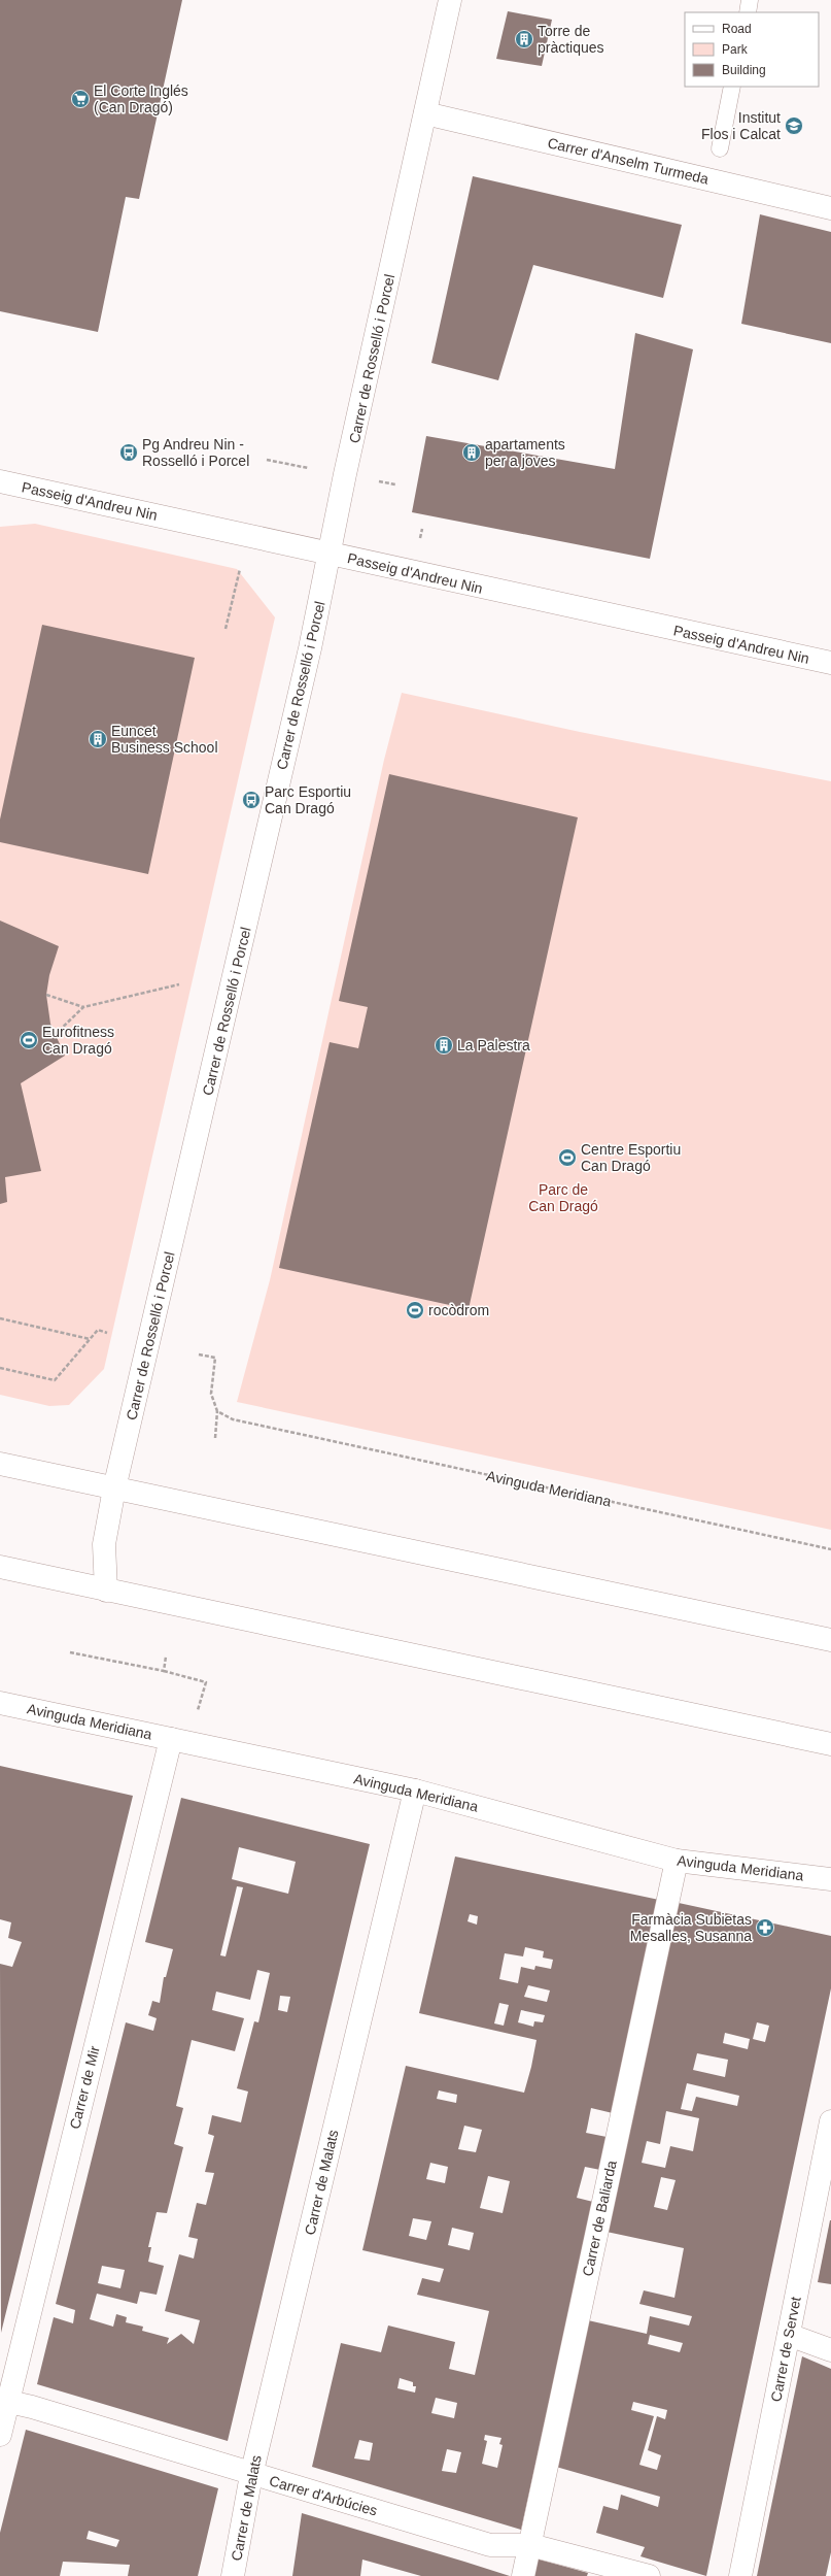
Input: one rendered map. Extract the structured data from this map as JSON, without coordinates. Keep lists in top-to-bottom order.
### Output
{
  "streets": {
    "street": [
      "Carrer d'Anselm Turmeda",
      "Carrer de Rosselló i Porcel",
      "Passeig d'Andreu Nin",
      "Avinguda Meridiana",
      "Carrer de Mir",
      "Carrer de Malats",
      "Carrer de Baliarda",
      "Carrer de Servet",
      "Carrer d'Arbúcies"
    ]
  },
  "crossings": [
    ["Carrer d'Anselm Turmeda", "Carrer de Rosselló i Porcel"],
    ["Carrer de Rosselló i Porcel", "Passeig d'Andreu Nin"],
    ["Avinguda Meridiana", "Carrer de Mir"],
    ["Avinguda Meridiana", "Carrer de Malats"],
    ["Avinguda Meridiana", "Carrer de Baliarda"],
    ["Carrer de Mir", "Carrer d'Arbúcies"],
    ["Carrer de Malats", "Carrer d'Arbúcies"],
    ["Carrer de Baliarda", "Carrer d'Arbúcies"]
  ],
  "parks": ["Parc de Can Dragó"],
  "places": {
    "building": [
      "Torre de pràctiques",
      "apartaments per a joves",
      "Euncet Business School",
      "La Palestra"
    ],
    "supermarket": ["El Corte Inglés (Can Dragó)"],
    "school or university": ["Institut Flos i Calcat"],
    "bus stop": ["Pg Andreu Nin - Rosselló i Porcel", "Parc Esportiu Can Dragó"],
    "sports": ["Eurofitness Can Dragó", "Centre Esportiu Can Dragó", "rocòdrom"],
    "pharmacy": ["Farmàcia Subietas Mesalles, Susanna"]
  },
  "legend": ["Road", "Park", "Building"]
}
